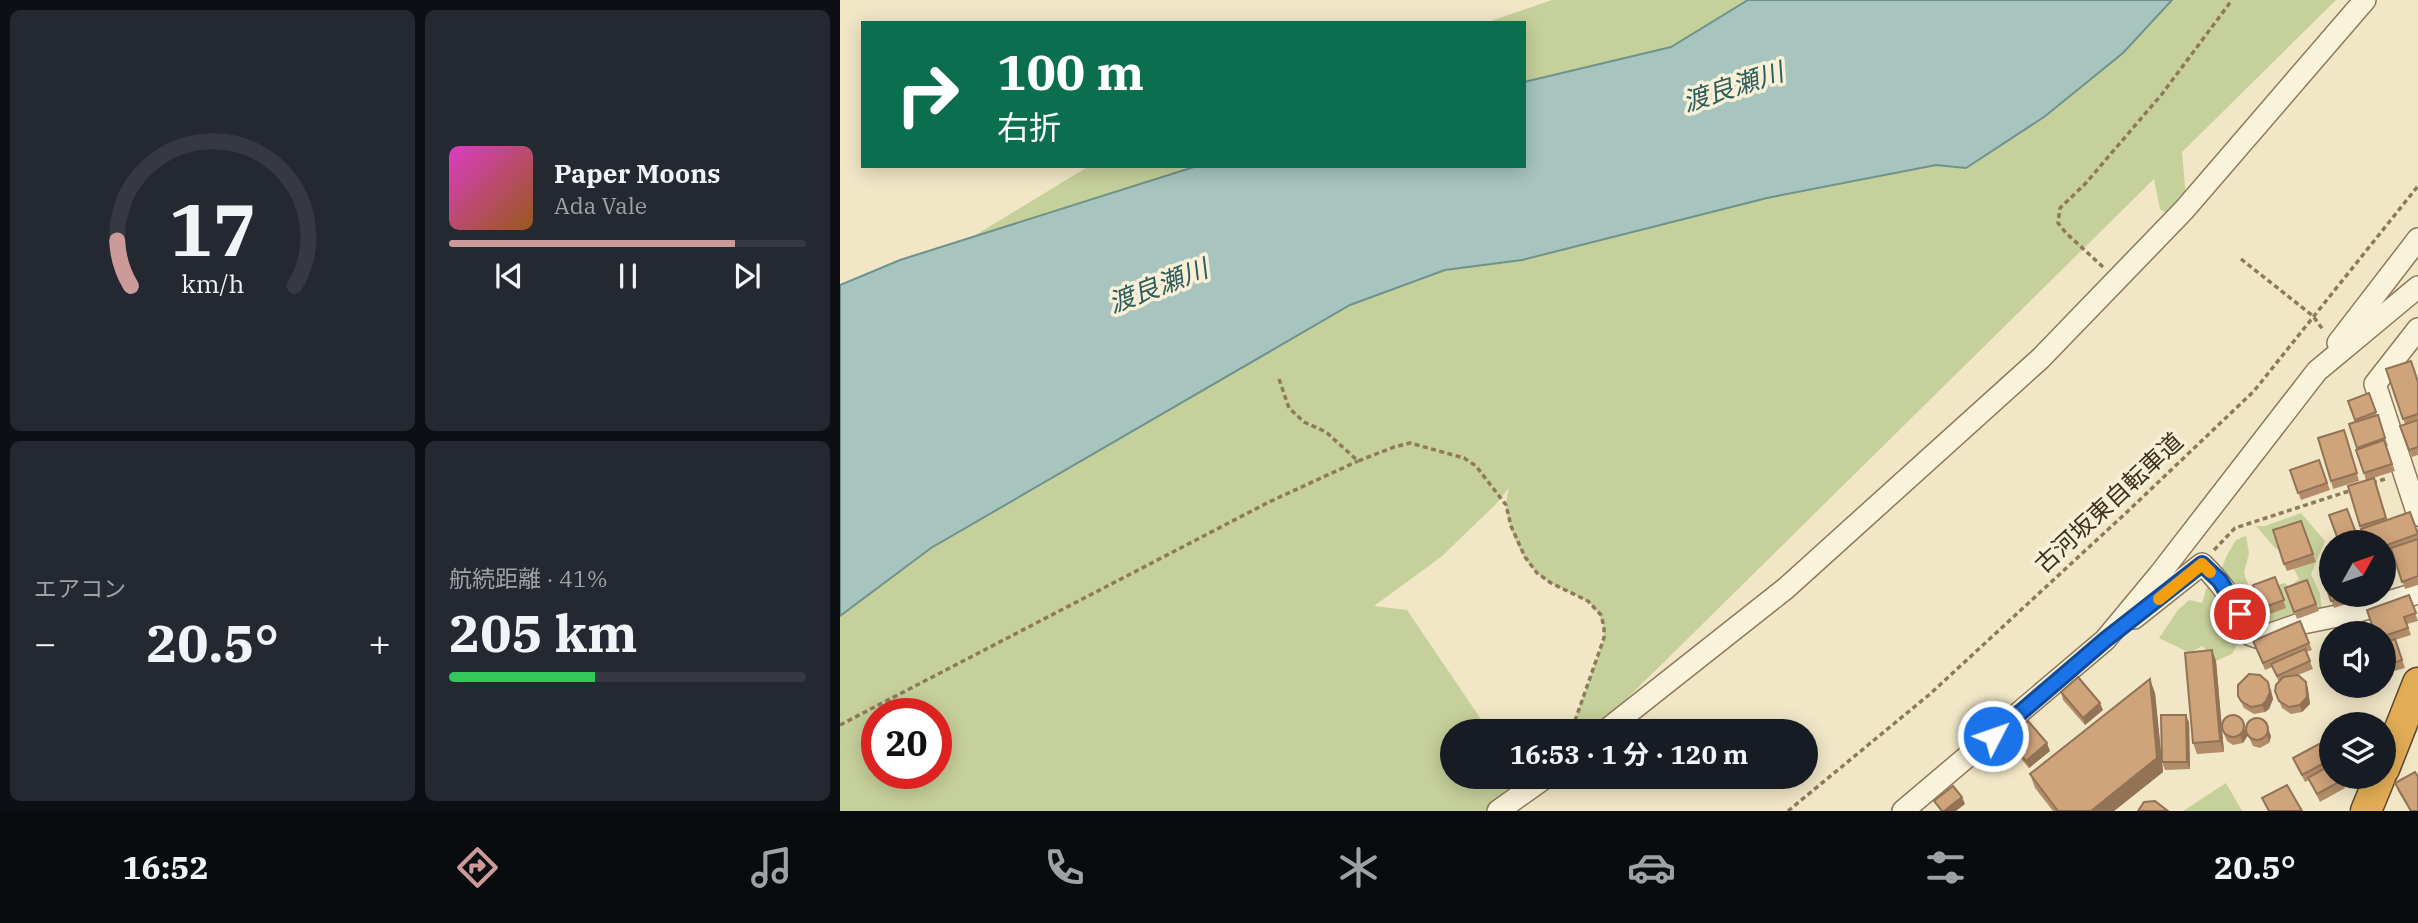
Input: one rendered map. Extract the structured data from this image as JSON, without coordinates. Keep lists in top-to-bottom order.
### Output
{
  "streets": {
    "path": ["古河坂東自転車道"]
  },
  "water": ["渡良瀬川"],
  "north": "top right",
  "page": {
    "turn": ["100 m", "右折"],
    "song": ["Paper Moons", "Ada Vale"],
    "tile": [
      "エアコン",
      ["航続距離 · 41%", "205 km"]
    ],
    "heat": ["−", "20.5°", "+"],
    "limit": "20",
    "trip": "16:53 · 1 分 · 120 m",
    "tabs": ["16:52", "20.5°"],
    "gauge": ["17", "km/h"]
  }
}
